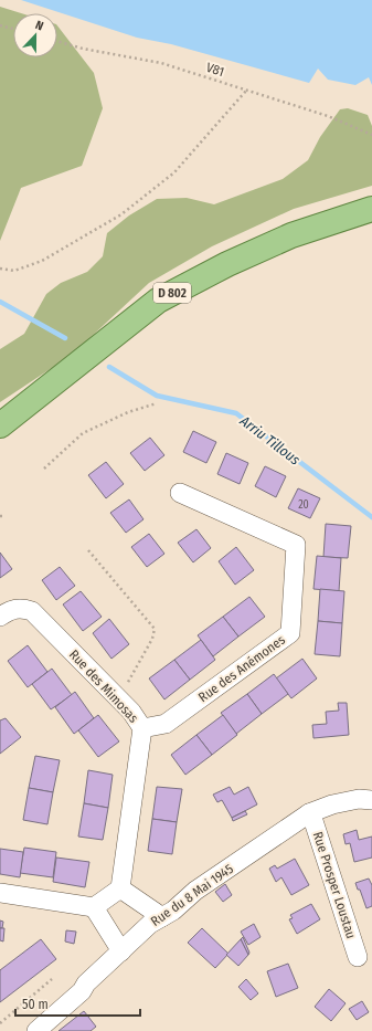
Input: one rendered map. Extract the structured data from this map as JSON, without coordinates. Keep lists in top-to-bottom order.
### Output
{
  "streets": {
    "main road": ["D 802"],
    "street": [
      "Rue des Anémones",
      "Rue des Mimosas",
      "Rue Prosper Loustau",
      "Rue du 8 Mai 1945"
    ],
    "path": ["V81"]
  },
  "crossings": [
    ["Rue des Anémones", "Rue des Mimosas"],
    ["Rue Prosper Loustau", "Rue du 8 Mai 1945"]
  ],
  "water": ["Arriu Tillous"],
  "house_numbers": ["20"],
  "scale_bar": "50 m",
  "north": "top"
}
